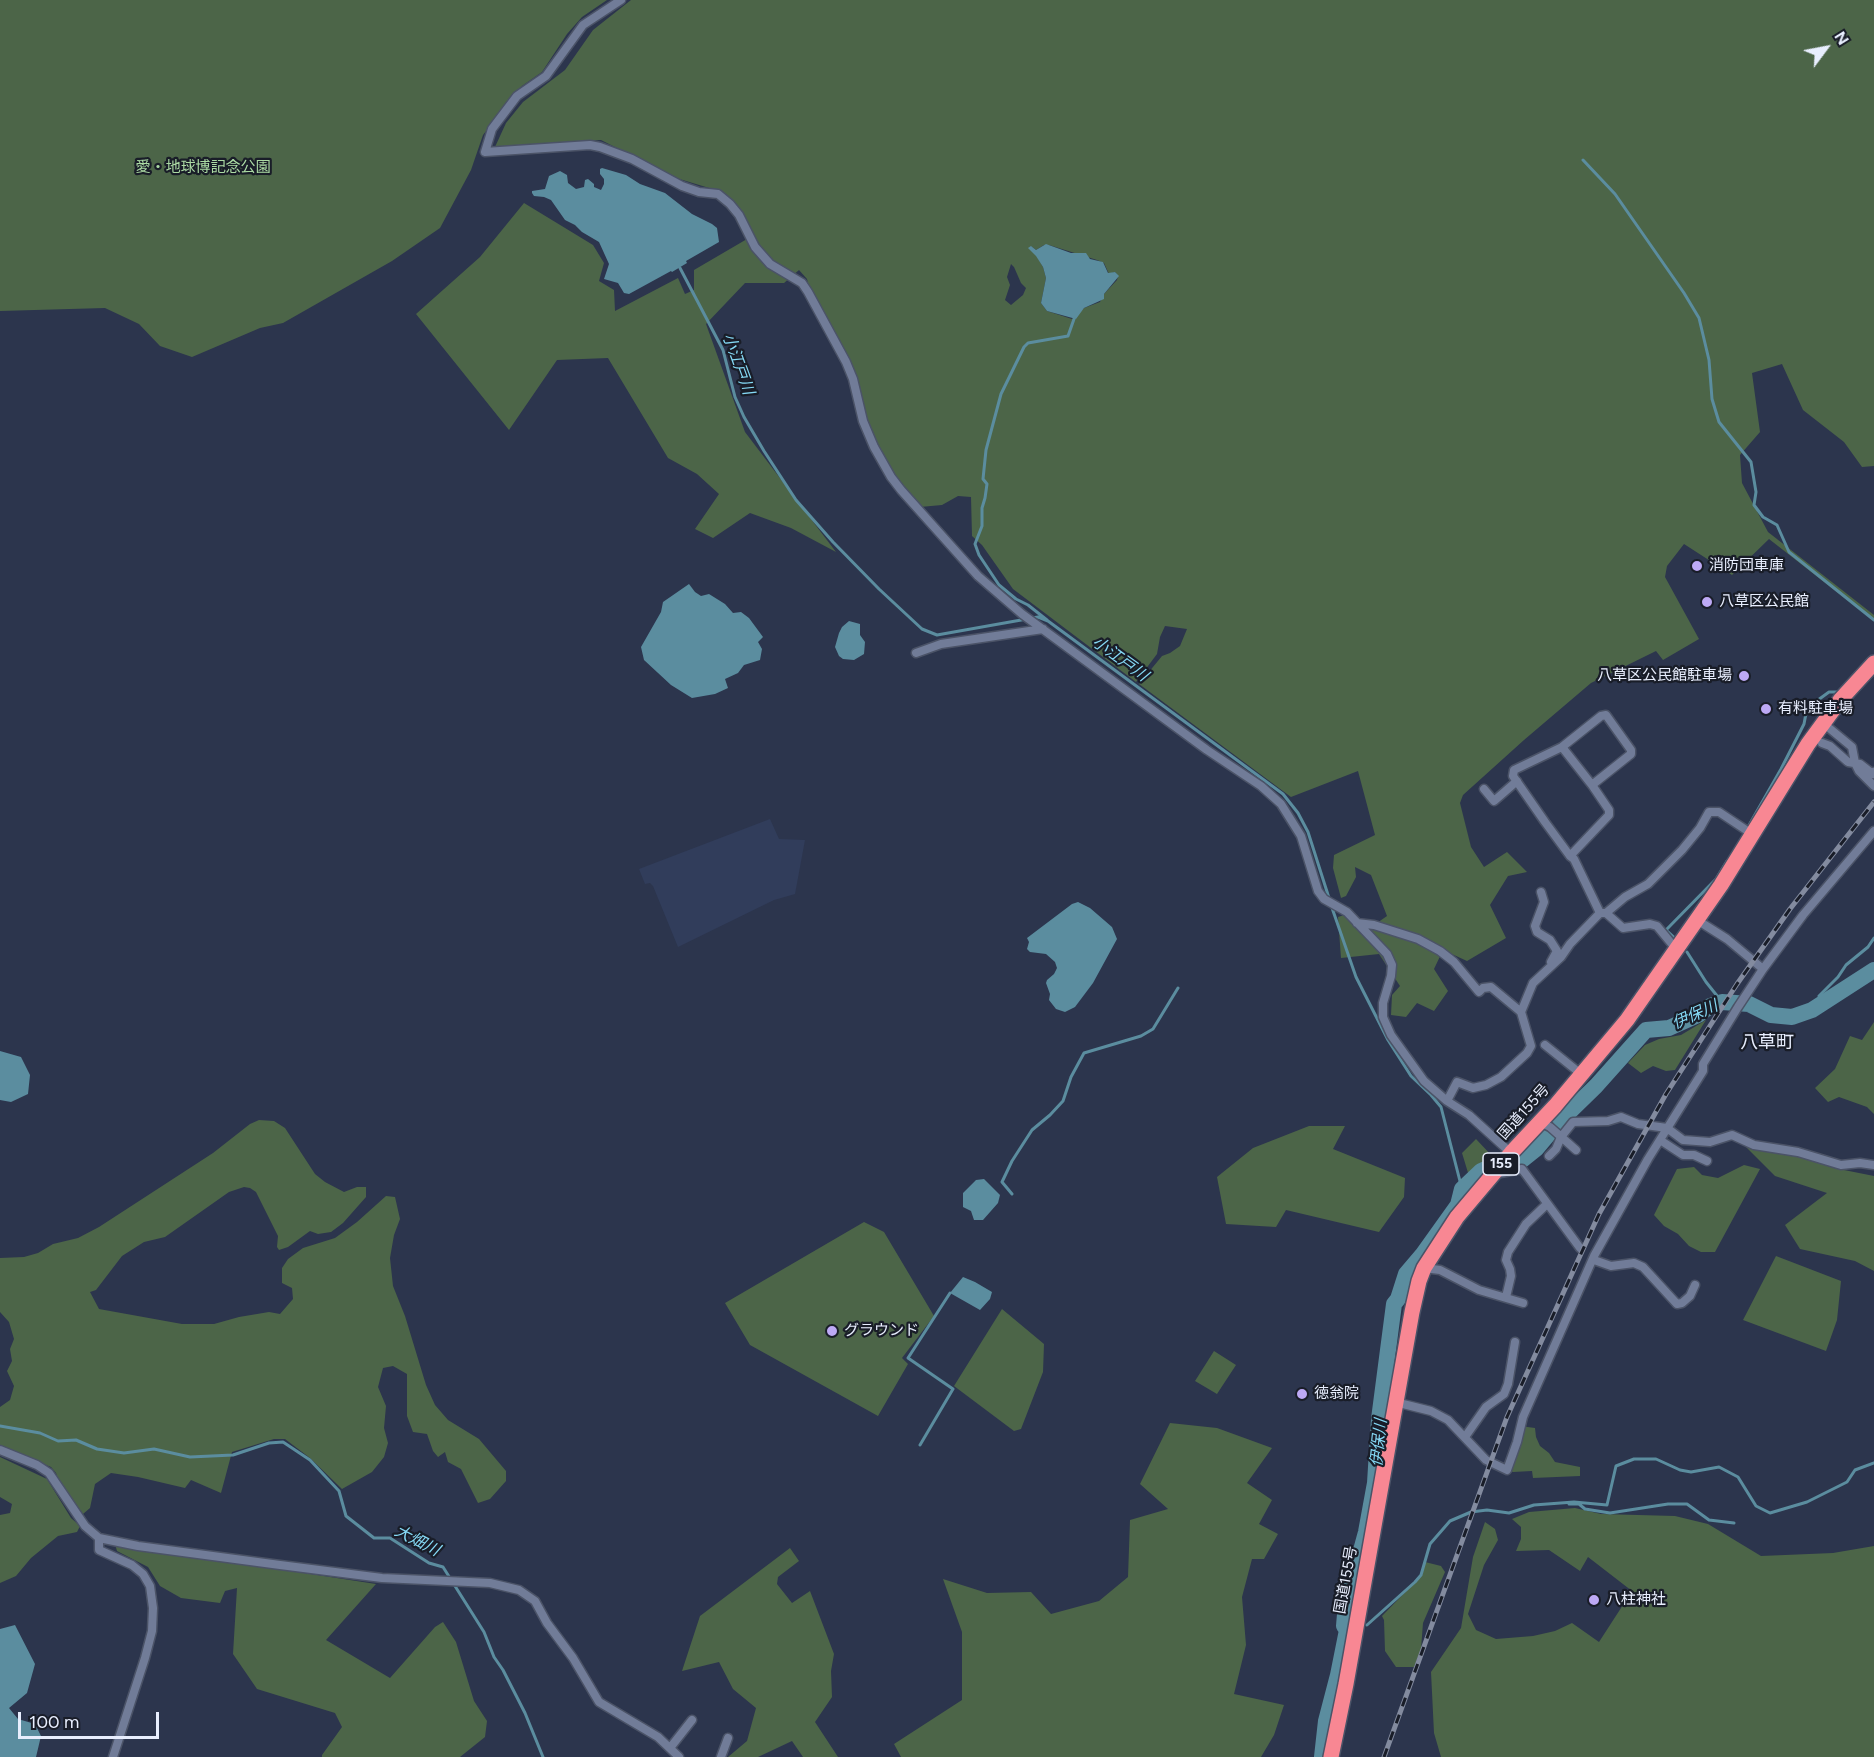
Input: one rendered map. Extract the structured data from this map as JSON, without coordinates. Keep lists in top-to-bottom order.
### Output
{
  "streets": {
    "highway": ["国道155号", "155"]
  },
  "districts": ["八草町"],
  "water": ["小江戸川", "伊保川", "大畑川"],
  "parks": ["愛・地球博記念公園"],
  "places": [
    "消防団車庫",
    "八草区公民館",
    "八草区公民館駐車場",
    "有料駐車場",
    "グラウンド",
    "徳翁院",
    "八柱神社"
  ],
  "scale_bar": "100 m",
  "north": "top right"
}
